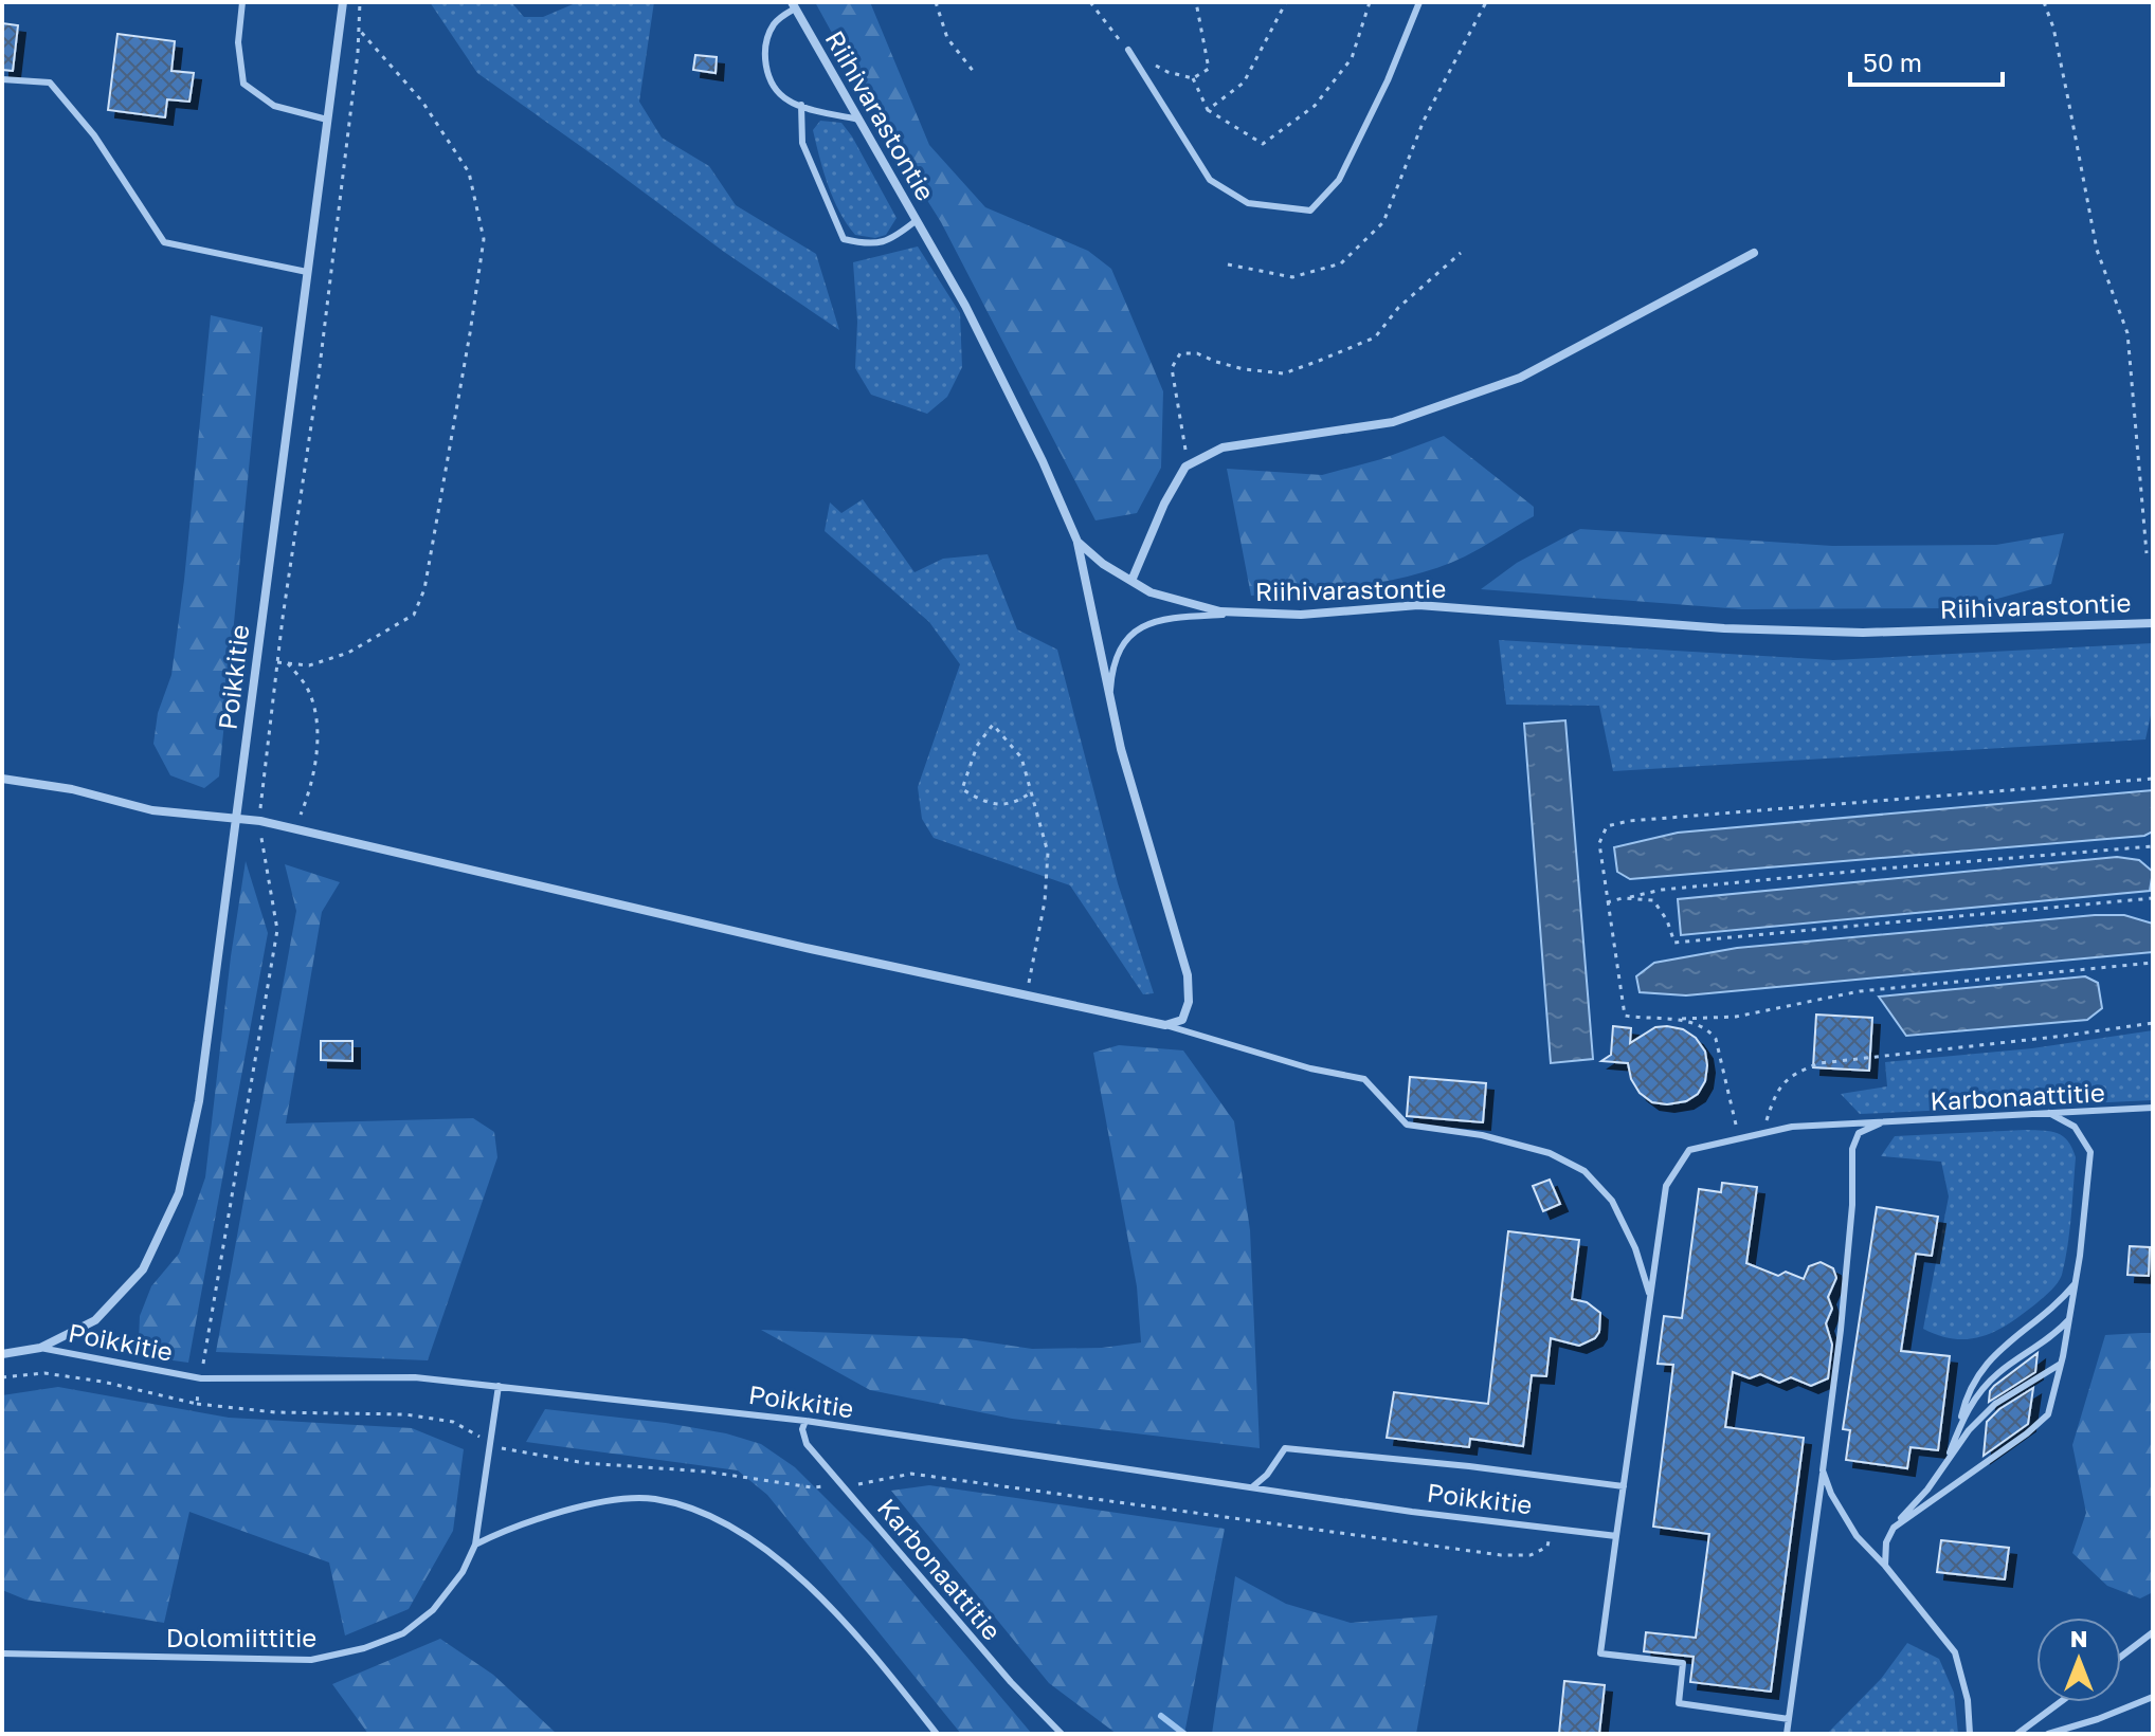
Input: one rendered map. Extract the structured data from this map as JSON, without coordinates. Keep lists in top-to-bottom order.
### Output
{
  "streets": {
    "street": ["Riihivarastontie", "Poikkitie"],
    "lane": ["Karbonaattitie", "Dolomiittitie"]
  },
  "crossings": [
    ["Poikkitie", "Karbonaattitie"],
    ["Poikkitie", "Dolomiittitie"]
  ],
  "scale_bar": "50 m",
  "north": "top"
}
